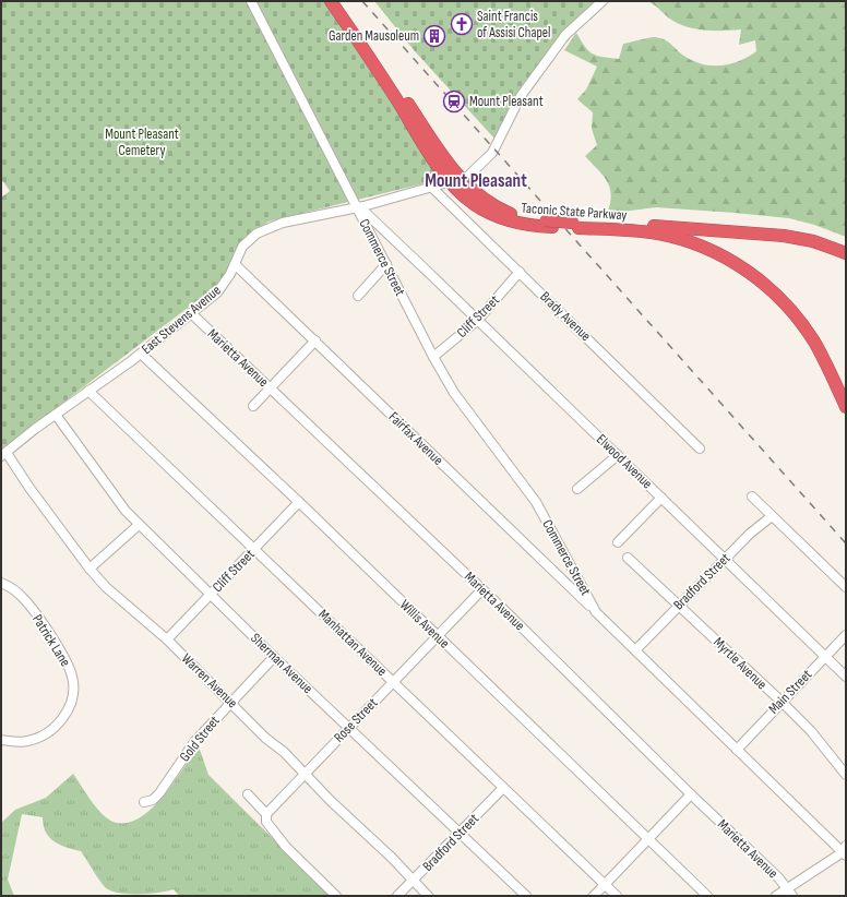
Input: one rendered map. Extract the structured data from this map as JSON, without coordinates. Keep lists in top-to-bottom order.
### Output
{
  "streets": {
    "highway": ["Taconic State Parkway"],
    "street": [
      "Commerce Street",
      "Cliff Street",
      "Brady Avenue",
      "East Stevens Avenue",
      "Marietta Avenue",
      "Fairfax Avenue",
      "Elwood Avenue",
      "Bradford Street",
      "Willis Avenue",
      "Patrick Lane",
      "Manhattan Avenue",
      "Sherman Avenue",
      "Myrtle Avenue",
      "Warren Avenue",
      "Main Street",
      "Rose Street",
      "Gold Street"
    ]
  },
  "crossings": [
    ["Taconic State Parkway", "East Stevens Avenue"],
    ["Commerce Street", "Cliff Street"],
    ["Commerce Street", "East Stevens Avenue"],
    ["Commerce Street", "Fairfax Avenue"],
    ["Commerce Street", "Elwood Avenue"],
    ["Commerce Street", "Bradford Street"],
    ["Commerce Street", "Main Street"],
    ["Cliff Street", "Brady Avenue"],
    ["Cliff Street", "Elwood Avenue"],
    ["Cliff Street", "Willis Avenue"],
    ["Cliff Street", "Manhattan Avenue"],
    ["Cliff Street", "Sherman Avenue"],
    ["Cliff Street", "Warren Avenue"],
    ["Brady Avenue", "East Stevens Avenue"],
    ["East Stevens Avenue", "Marietta Avenue"],
    ["East Stevens Avenue", "Fairfax Avenue"],
    ["East Stevens Avenue", "Willis Avenue"],
    ["East Stevens Avenue", "Manhattan Avenue"],
    ["East Stevens Avenue", "Sherman Avenue"],
    ["East Stevens Avenue", "Warren Avenue"],
    ["Marietta Avenue", "Rose Street"],
    ["Elwood Avenue", "Bradford Street"],
    ["Elwood Avenue", "Main Street"],
    ["Bradford Street", "Manhattan Avenue"],
    ["Bradford Street", "Sherman Avenue"],
    ["Bradford Street", "Myrtle Avenue"],
    ["Bradford Street", "Warren Avenue"],
    ["Willis Avenue", "Rose Street"],
    ["Manhattan Avenue", "Rose Street"],
    ["Sherman Avenue", "Rose Street"],
    ["Sherman Avenue", "Gold Street"],
    ["Myrtle Avenue", "Main Street"],
    ["Warren Avenue", "Rose Street"],
    ["Warren Avenue", "Gold Street"]
  ],
  "districts": ["Mount Pleasant"],
  "parks": ["Mount Pleasant Cemetery"],
  "places": {
    "church": ["Saint Francis of Assisi Chapel"],
    "building": ["Garden Mausoleum"],
    "station": ["Mount Pleasant"]
  }
}
